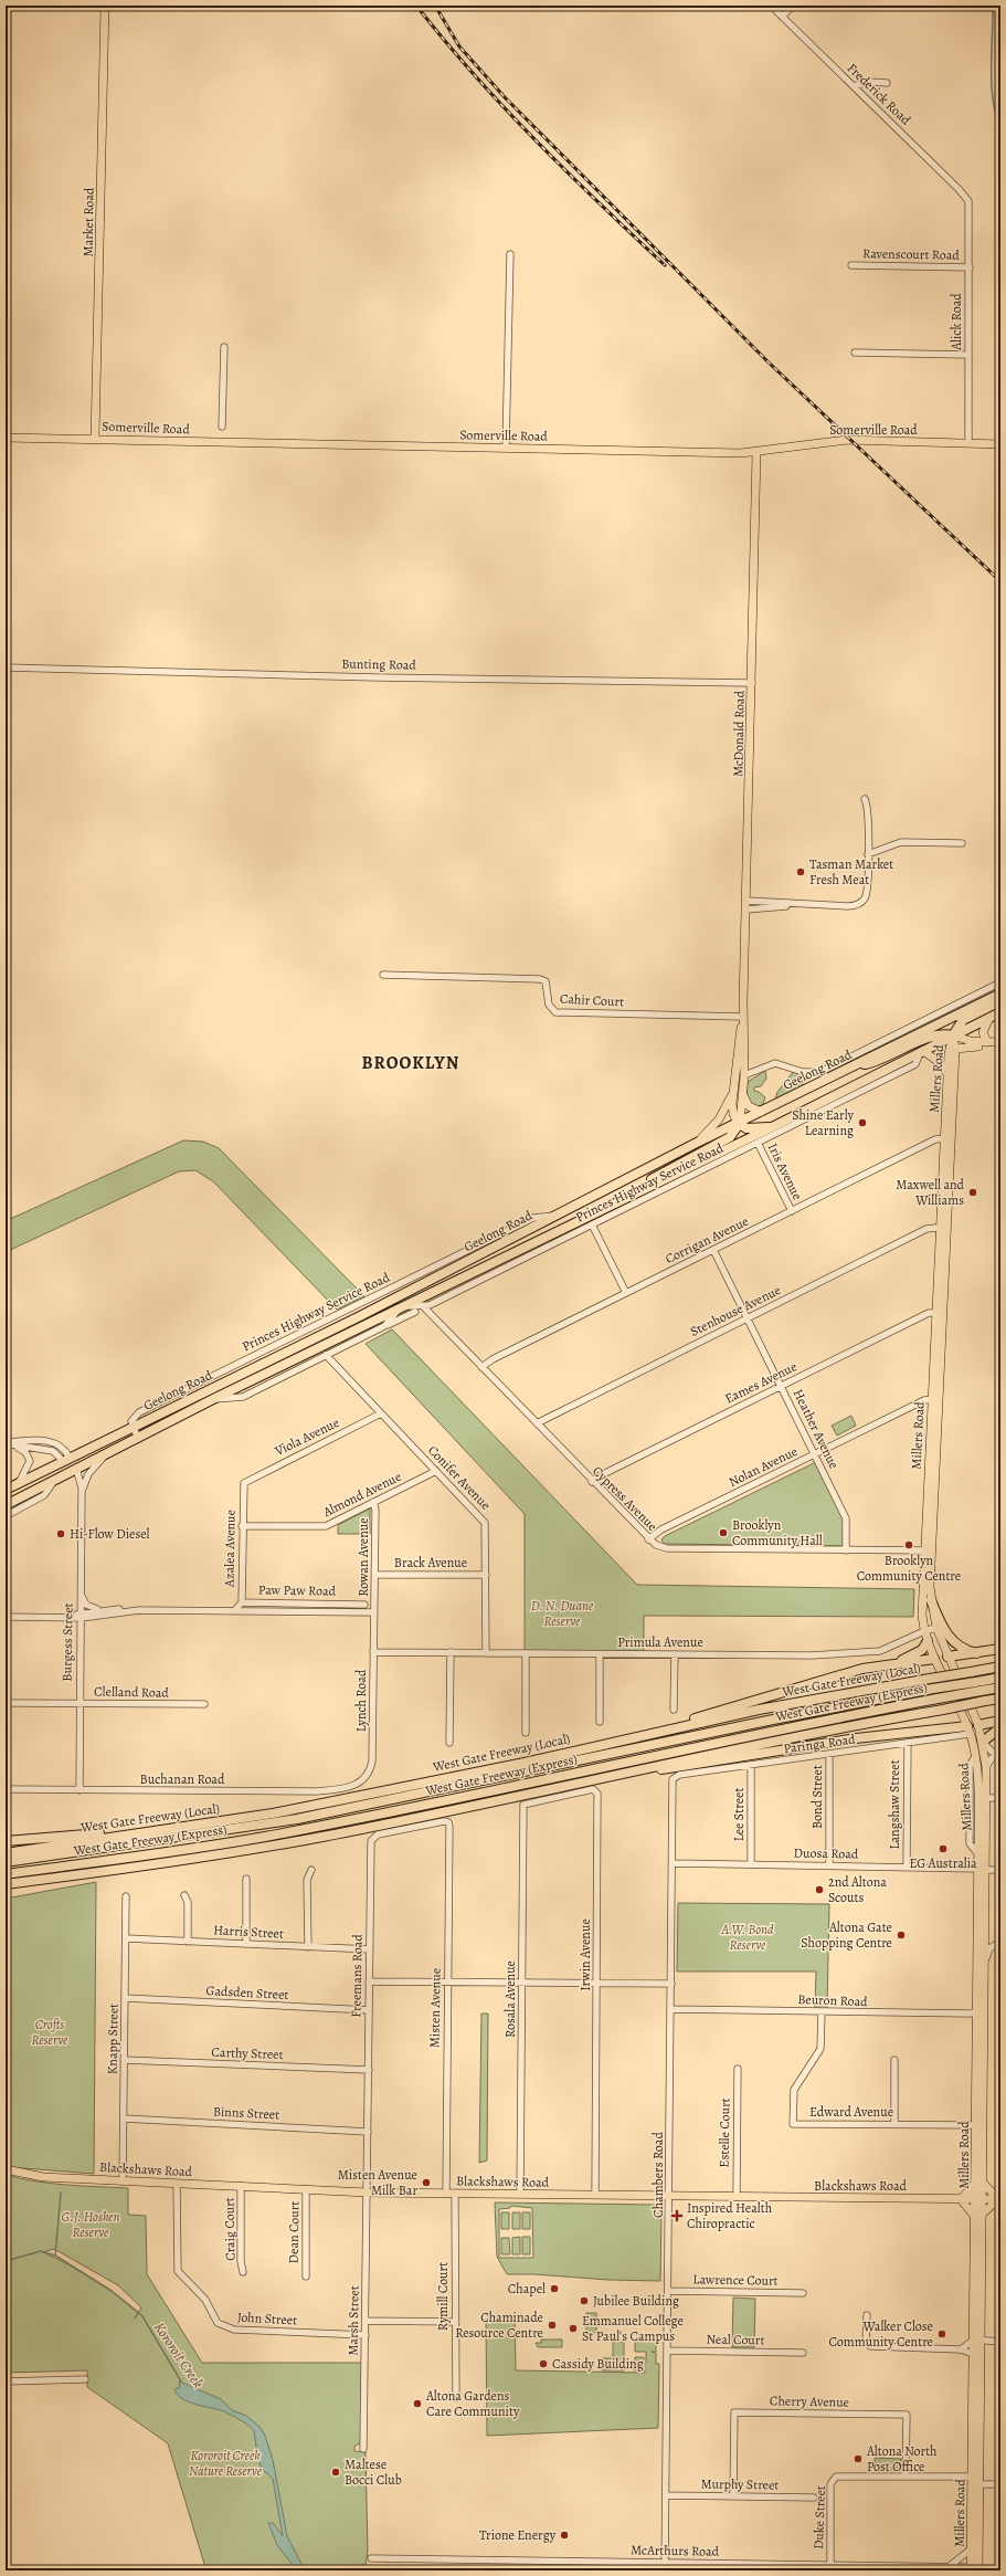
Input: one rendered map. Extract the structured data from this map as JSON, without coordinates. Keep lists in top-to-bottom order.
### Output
{
  "streets": {
    "highway": ["Geelong Road", "West Gate Freeway (Local)", "West Gate Freeway (Express)"],
    "main road": [
      "Market Road",
      "Somerville Road",
      "McDonald Road",
      "Millers Road",
      "Blackshaws Road"
    ],
    "street": [
      "Frederick Road",
      "Ravenscourt Road",
      "Alick Road",
      "Bunting Road",
      "Cahir Court",
      "Iris Avenue",
      "Princes Highway Service Road",
      "Corrigan Avenue",
      "Stenhouse Avenue",
      "Eames Avenue",
      "Heather Avenue",
      "Viola Avenue",
      "Nolan Avenue",
      "Conifer Avenue",
      "Almond Avenue",
      "Cypress Avenue",
      "Azalea Avenue",
      "Rowan Avenue",
      "Brack Avenue",
      "Paw Paw Road",
      "Burgess Street",
      "Primula Avenue",
      "Clelland Road",
      "Lynch Road",
      "Paringa Road",
      "Buchanan Road",
      "Bond Street",
      "Langshaw Street",
      "Lee Street",
      "Duosa Road",
      "Harris Street",
      "Irwin Avenue",
      "Freemans Road",
      "Gadsden Street",
      "Rosala Avenue",
      "Beuron Road",
      "Misten Avenue",
      "Knapp Street",
      "Carthy Street",
      "Edward Avenue",
      "Binns Street",
      "Estelle Court",
      "Chambers Road",
      "Craig Court",
      "Dean Court",
      "Lawrence Court",
      "Rymill Court",
      "John Street",
      "Marsh Street",
      "Neal Court",
      "Cherry Avenue",
      "Murphy Street",
      "Duke Street",
      "McArthurs Road"
    ]
  },
  "crossings": [
    ["Frederick Road", "Alick Road"],
    ["Market Road", "Somerville Road"],
    ["Ravenscourt Road", "Alick Road"],
    ["Alick Road", "Somerville Road"],
    ["Somerville Road", "McDonald Road"],
    ["Bunting Road", "McDonald Road"],
    ["McDonald Road", "Cahir Court"],
    ["McDonald Road", "Geelong Road"],
    ["Geelong Road", "Millers Road"],
    ["Geelong Road", "Princes Highway Service Road"],
    ["Geelong Road", "Burgess Street"],
    ["Millers Road", "Corrigan Avenue"],
    ["Millers Road", "Stenhouse Avenue"],
    ["Millers Road", "Eames Avenue"],
    ["Millers Road", "Nolan Avenue"],
    ["Millers Road", "Cypress Avenue"],
    ["Millers Road", "Primula Avenue"],
    ["Millers Road", "Paringa Road"],
    ["Millers Road", "Duosa Road"],
    ["Millers Road", "Beuron Road"],
    ["Millers Road", "Edward Avenue"],
    ["Millers Road", "Blackshaws Road"],
    ["Millers Road", "Duke Street"],
    ["Millers Road", "McArthurs Road"],
    ["Iris Avenue", "Princes Highway Service Road"],
    ["Iris Avenue", "Corrigan Avenue"],
    ["Princes Highway Service Road", "Cypress Avenue"],
    ["Corrigan Avenue", "Heather Avenue"],
    ["Corrigan Avenue", "Cypress Avenue"],
    ["Stenhouse Avenue", "Heather Avenue"],
    ["Stenhouse Avenue", "Cypress Avenue"],
    ["Eames Avenue", "Heather Avenue"],
    ["Eames Avenue", "Cypress Avenue"],
    ["Heather Avenue", "Nolan Avenue"],
    ["Heather Avenue", "Cypress Avenue"],
    ["Viola Avenue", "Conifer Avenue"],
    ["Viola Avenue", "Azalea Avenue"],
    ["Nolan Avenue", "Cypress Avenue"],
    ["Conifer Avenue", "Almond Avenue"],
    ["Conifer Avenue", "Brack Avenue"],
    ["Conifer Avenue", "Primula Avenue"],
    ["Almond Avenue", "Azalea Avenue"],
    ["Almond Avenue", "Rowan Avenue"],
    ["Azalea Avenue", "Paw Paw Road"],
    ["Rowan Avenue", "Brack Avenue"],
    ["Rowan Avenue", "Paw Paw Road"],
    ["Rowan Avenue", "Lynch Road"],
    ["Paw Paw Road", "Burgess Street"],
    ["Paw Paw Road", "Lynch Road"],
    ["Burgess Street", "Clelland Road"],
    ["Burgess Street", "Buchanan Road"],
    ["Primula Avenue", "Lynch Road"],
    ["Lynch Road", "Buchanan Road"],
    ["Paringa Road", "Bond Street"],
    ["Paringa Road", "Langshaw Street"],
    ["Paringa Road", "Lee Street"],
    ["Paringa Road", "Chambers Road"],
    ["Bond Street", "Duosa Road"],
    ["Langshaw Street", "Duosa Road"],
    ["Lee Street", "Duosa Road"],
    ["Duosa Road", "Chambers Road"],
    ["Harris Street", "Freemans Road"],
    ["Harris Street", "Knapp Street"],
    ["Irwin Avenue", "Rosala Avenue"],
    ["Irwin Avenue", "Blackshaws Road"],
    ["Freemans Road", "Gadsden Street"],
    ["Freemans Road", "Misten Avenue"],
    ["Freemans Road", "Carthy Street"],
    ["Freemans Road", "Binns Street"],
    ["Freemans Road", "Blackshaws Road"],
    ["Freemans Road", "Marsh Street"],
    ["Gadsden Street", "Knapp Street"],
    ["Rosala Avenue", "Blackshaws Road"],
    ["Beuron Road", "Edward Avenue"],
    ["Beuron Road", "Chambers Road"],
    ["Misten Avenue", "Blackshaws Road"],
    ["Knapp Street", "Carthy Street"],
    ["Knapp Street", "Binns Street"],
    ["Knapp Street", "Blackshaws Road"],
    ["Estelle Court", "Blackshaws Road"],
    ["Blackshaws Road", "Chambers Road"],
    ["Blackshaws Road", "Craig Court"],
    ["Blackshaws Road", "Dean Court"],
    ["Blackshaws Road", "Rymill Court"],
    ["Blackshaws Road", "John Street"],
    ["Blackshaws Road", "Marsh Street"],
    ["Chambers Road", "Lawrence Court"],
    ["Chambers Road", "Neal Court"],
    ["Chambers Road", "Murphy Street"],
    ["Chambers Road", "McArthurs Road"],
    ["John Street", "Marsh Street"],
    ["Cherry Avenue", "Murphy Street"],
    ["Cherry Avenue", "Duke Street"],
    ["Duke Street", "McArthurs Road"]
  ],
  "districts": ["BROOKLYN"],
  "water": ["Kororoit Creek"],
  "parks": [
    "D. N. Duane Reserve",
    "A.W. Bond Reserve",
    "Crofts Reserve",
    "G.J. Hosken Reserve",
    "Kororoit Creek Nature Reserve"
  ],
  "places": {
    "other": [
      "Tasman Market Fresh Meat",
      "Shine Early Learning",
      "Maxwell and Williams",
      "Brooklyn Community Hall",
      "Hi-Flow Diesel",
      "Brooklyn Community Centre",
      "EG Australia",
      "2nd Altona Scouts",
      "Altona Gate Shopping Centre",
      "Misten Avenue Milk Bar",
      "Chapel",
      "Jubilee Building",
      "Chaminade Resource Centre",
      "Emmanuel College St Paul's Campus",
      "Walker Close Community Centre",
      "Cassidy Building",
      "Altona Gardens Care Community",
      "Altona North Post Office",
      "Maltese Bocci Club",
      "Trione Energy"
    ],
    "health": ["Inspired Health Chiropractic"]
  }
}
